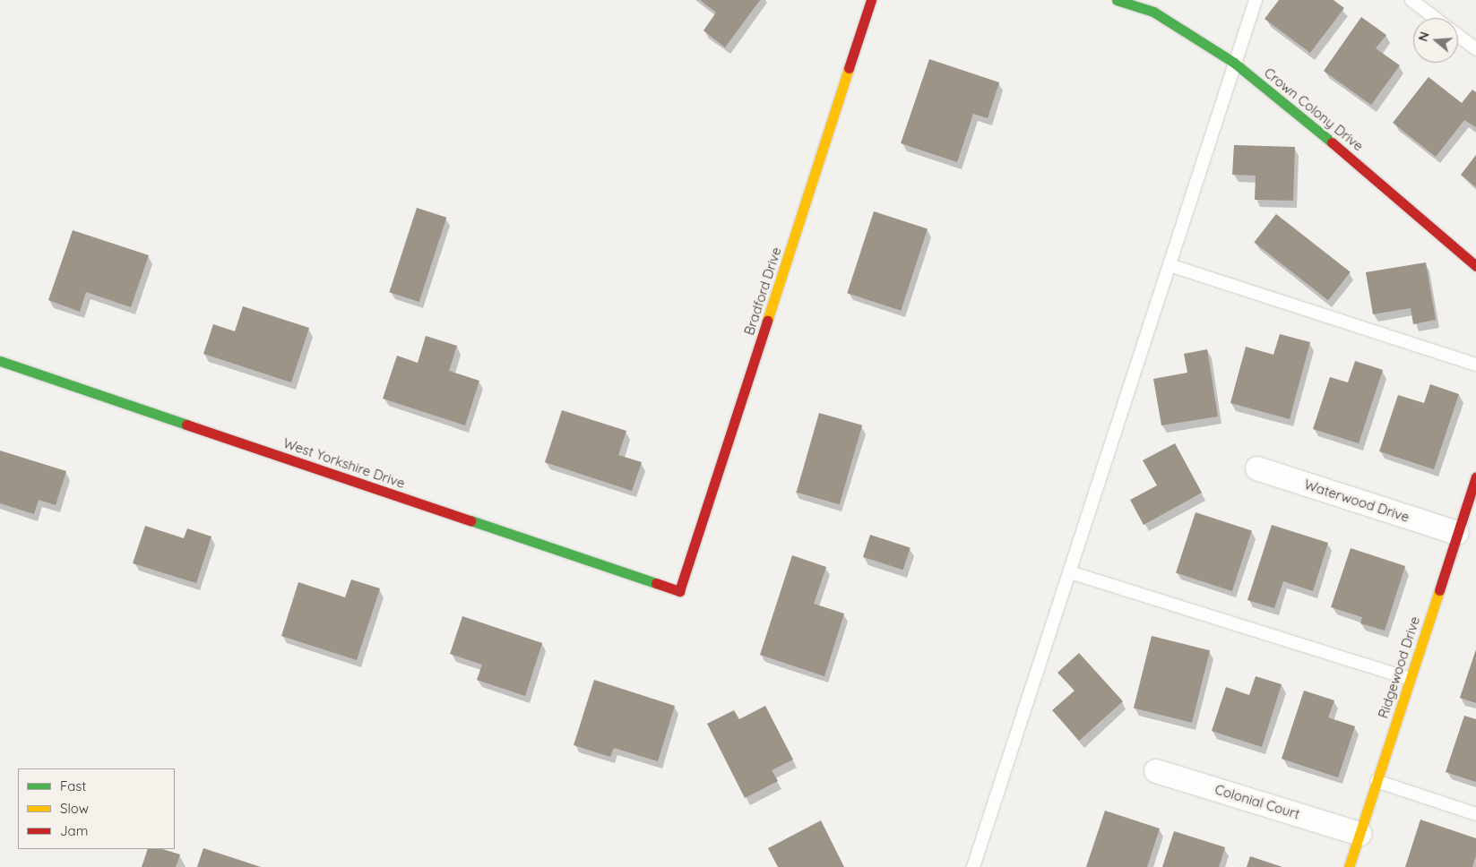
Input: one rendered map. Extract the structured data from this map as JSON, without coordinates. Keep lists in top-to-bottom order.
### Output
{
  "streets": {
    "street": [
      "Crown Colony Drive",
      "Bradford Drive",
      "West Yorkshire Drive",
      "Waterwood Drive",
      "Ridgewood Drive",
      "Colonial Court"
    ]
  },
  "crossings": [
    ["Bradford Drive", "West Yorkshire Drive"],
    ["Waterwood Drive", "Ridgewood Drive"],
    ["Ridgewood Drive", "Colonial Court"]
  ],
  "legend": ["Fast", "Slow", "Jam"],
  "north": "left"
}
